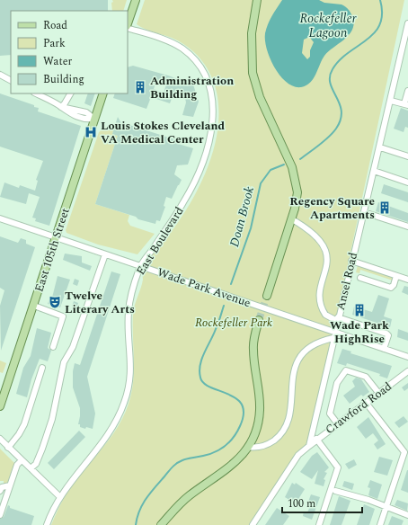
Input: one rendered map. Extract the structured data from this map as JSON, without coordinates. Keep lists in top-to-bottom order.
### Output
{
  "streets": {
    "main road": ["East 105th Street"],
    "street": [
      "East Boulevard",
      "Ansel Road",
      "Wade Park Avenue",
      "Crawford Road"
    ]
  },
  "crossings": [
    ["East Boulevard", "Wade Park Avenue"],
    ["East 105th Street", "Wade Park Avenue"],
    ["Ansel Road", "Wade Park Avenue"],
    ["Ansel Road", "Crawford Road"]
  ],
  "water": ["Rockefeller Lagoon", "Doan Brook"],
  "parks": ["Rockefeller Park"],
  "places": {
    "building": ["Administration Building", "Regency Square Apartments", "Wade Park HighRise"],
    "hospital": ["Louis Stokes Cleveland VA Medical Center"],
    "theatre": ["Twelve Literary Arts"]
  },
  "legend": [
    "Road",
    "Park",
    "Water",
    "Building"
  ],
  "scale_bar": "100 m"
}
